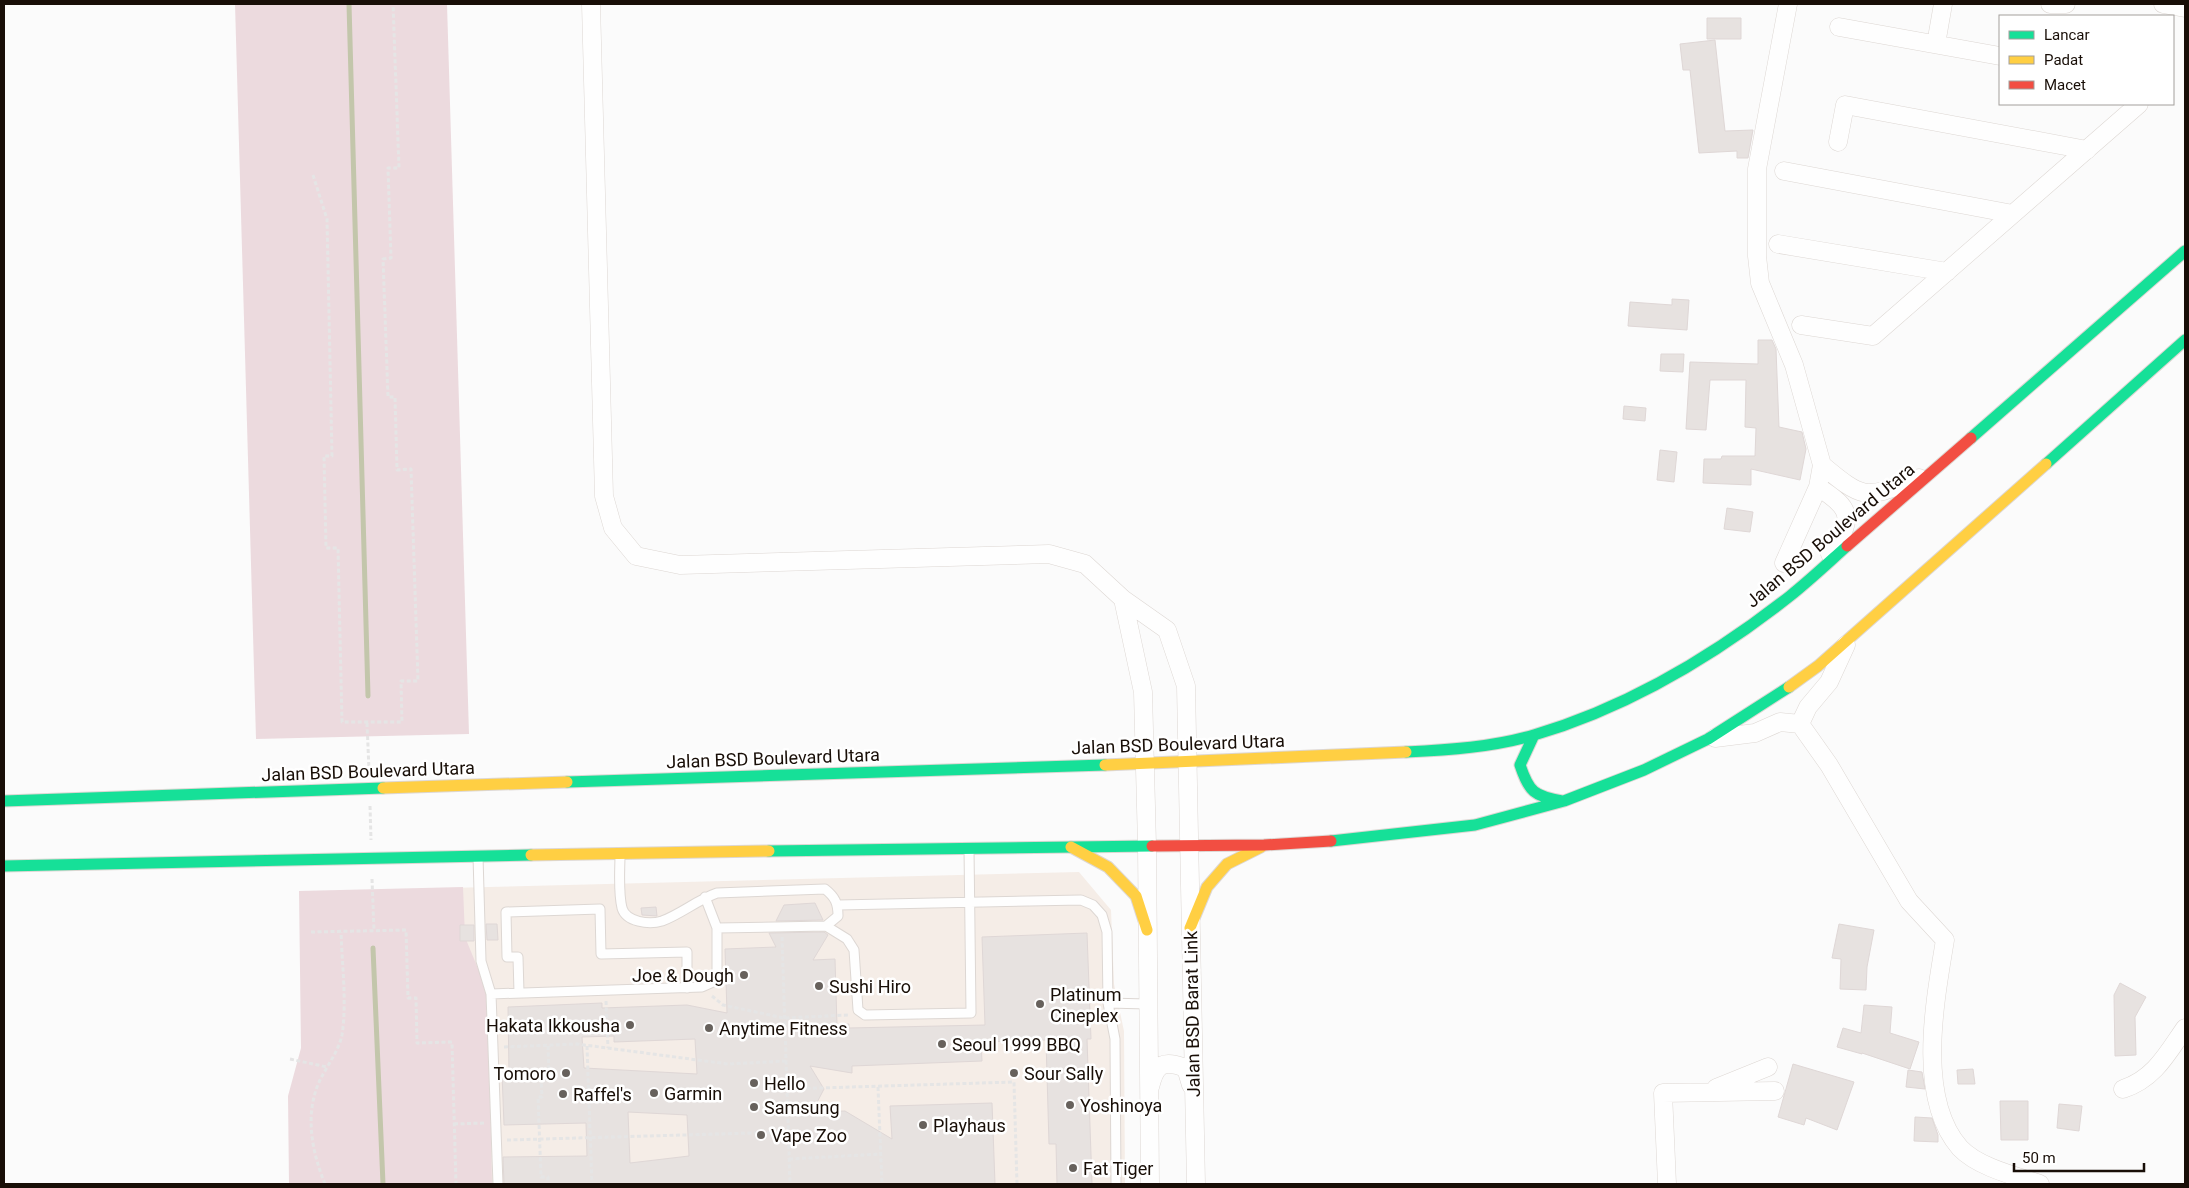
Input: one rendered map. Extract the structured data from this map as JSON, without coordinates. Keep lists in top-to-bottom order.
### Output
{
  "streets": {
    "main road": ["Jalan BSD Boulevard Utara"],
    "street": ["Jalan BSD Barat Link"]
  },
  "crossings": [
    ["Jalan BSD Boulevard Utara", "Jalan BSD Barat Link"]
  ],
  "places": [
    "Joe & Dough",
    "Sushi Hiro",
    "Platinum Cineplex",
    "Hakata Ikkousha",
    "Anytime Fitness",
    "Seoul 1999 BBQ",
    "Tomoro",
    "Sour Sally",
    "Hello",
    "Garmin",
    "Raffel's",
    "Yoshinoya",
    "Samsung",
    "Playhaus",
    "Vape Zoo",
    "Fat Tiger"
  ],
  "legend": ["Lancar", "Padat", "Macet"],
  "scale_bar": "50 m"
}
